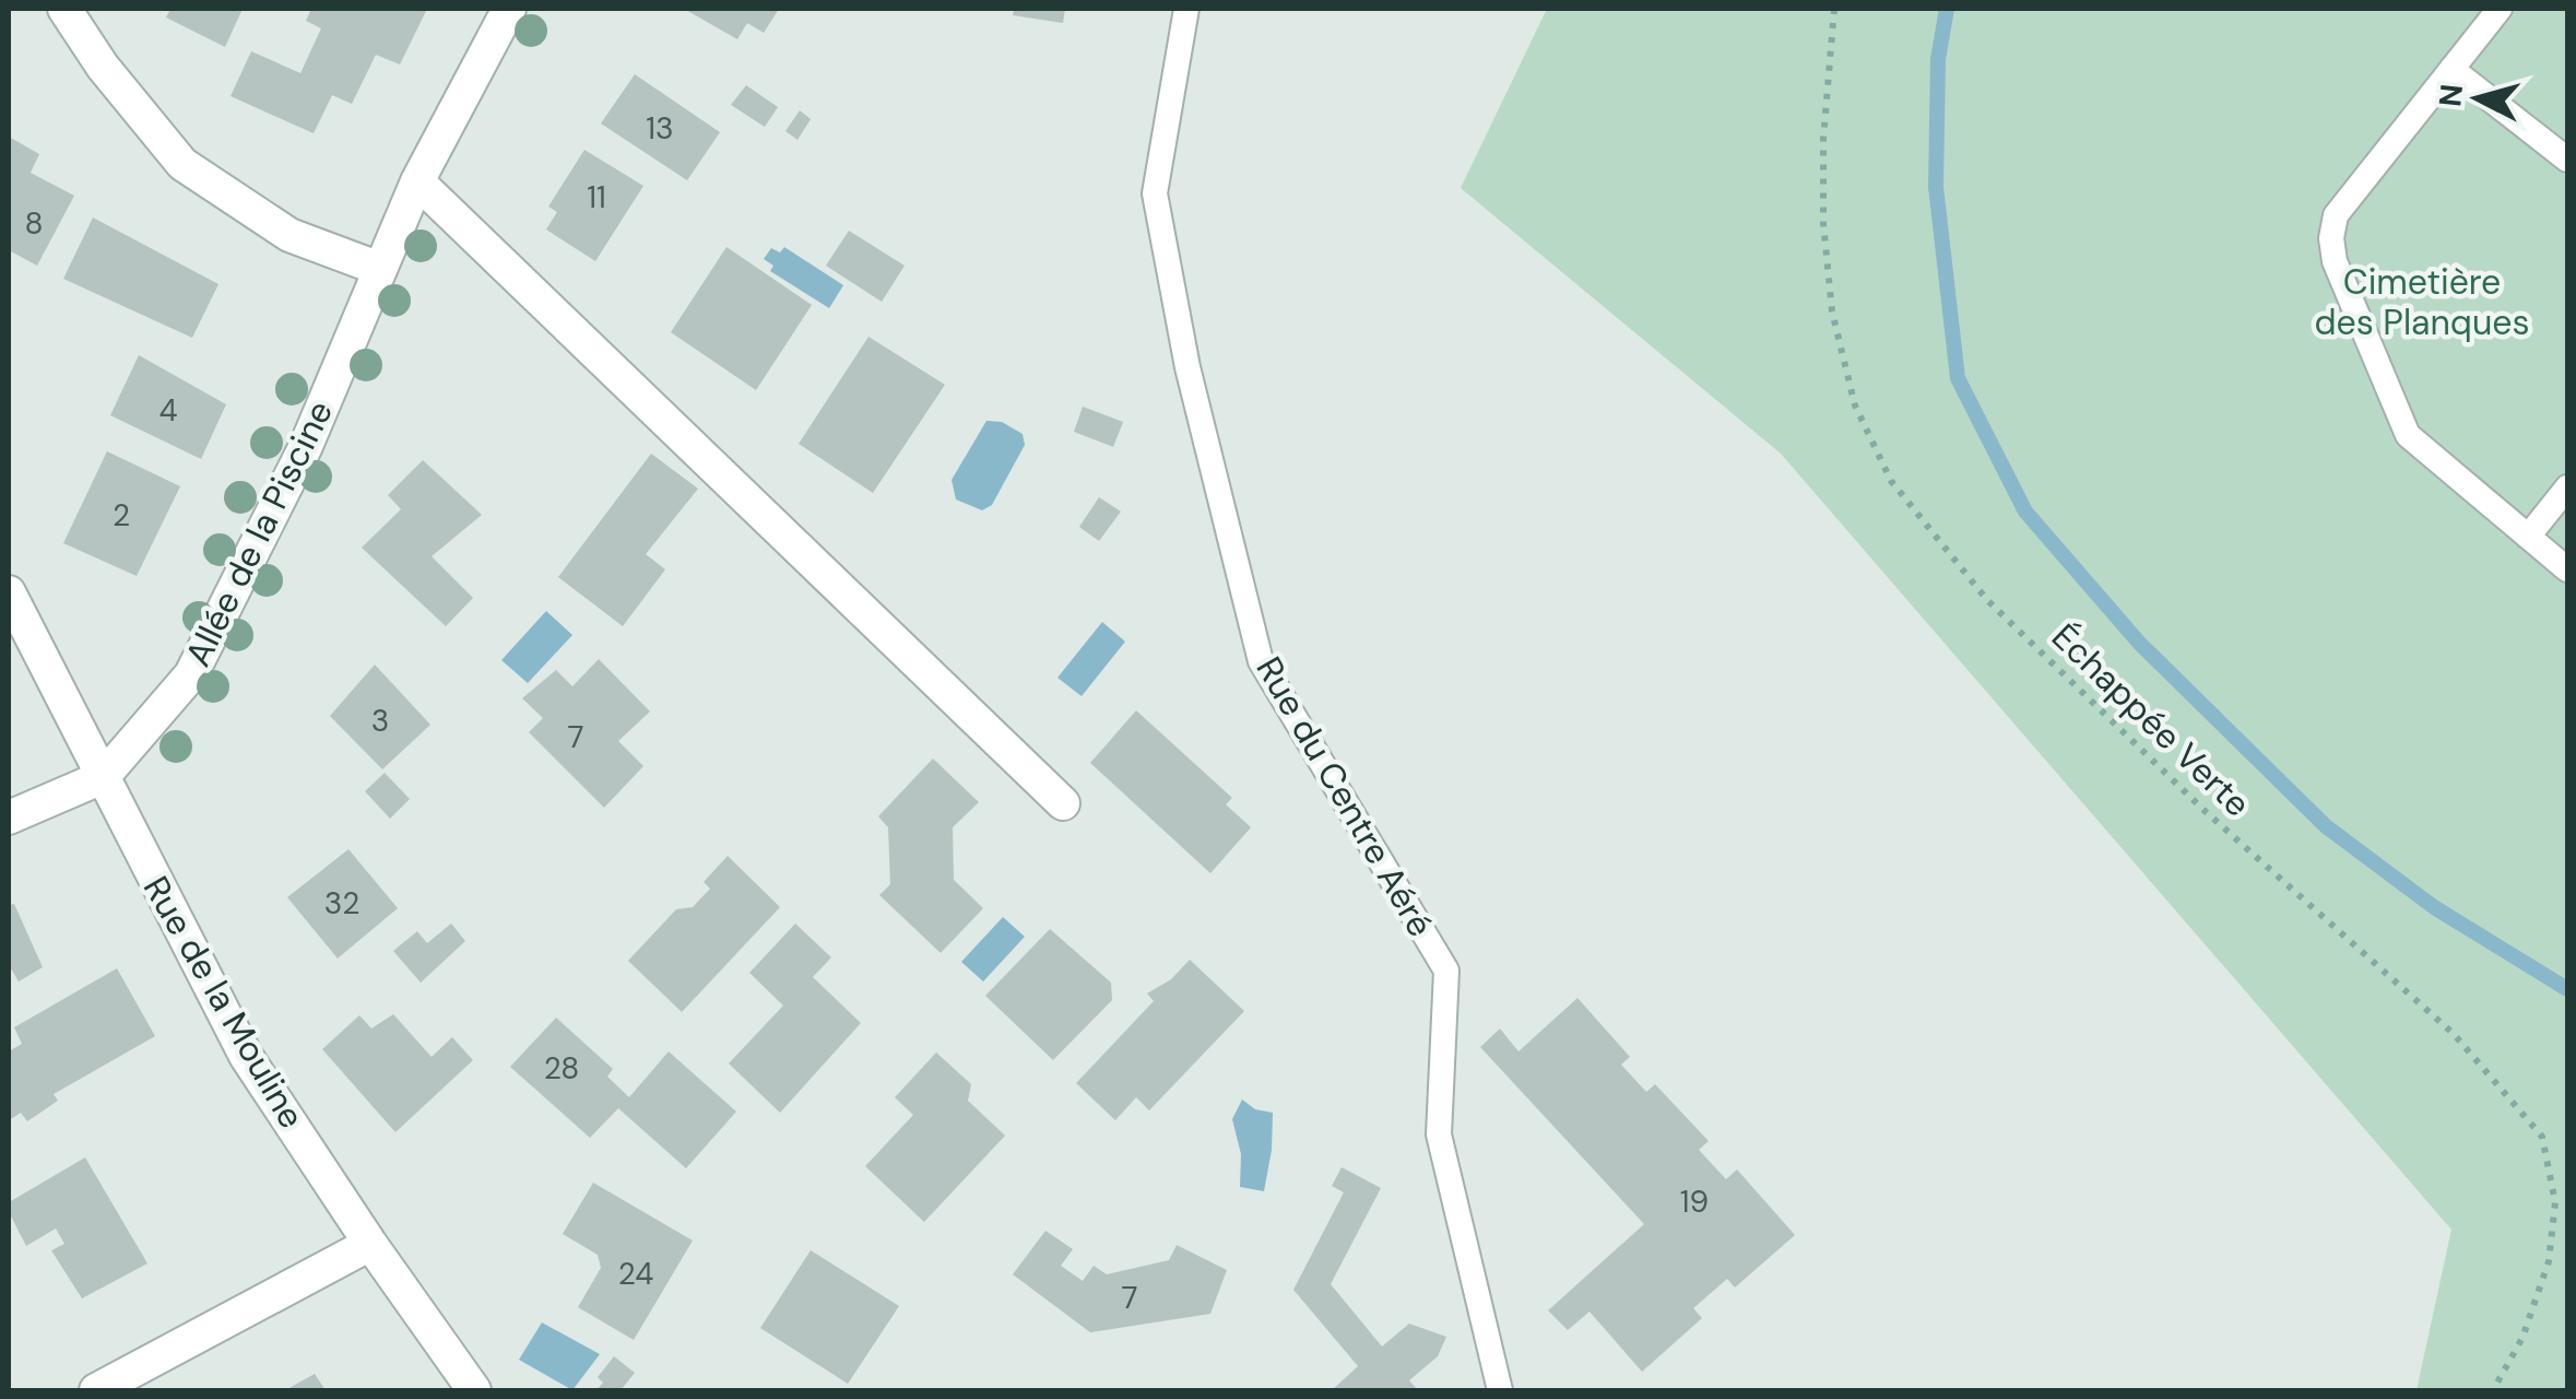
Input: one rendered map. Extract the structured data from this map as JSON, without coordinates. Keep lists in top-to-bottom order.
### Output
{
  "streets": {
    "street": ["Allée de la Piscine", "Rue de la Mouline"],
    "lane": ["Rue du Centre Aéré"],
    "path": ["Échappée Verte"]
  },
  "crossings": [
    ["Allée de la Piscine", "Rue de la Mouline"]
  ],
  "parks": ["Cimetière des Planques"],
  "house_numbers": [
    "13",
    "11",
    "8",
    "4",
    "2",
    "3",
    "7",
    "32",
    "28",
    "19",
    "24",
    "7"
  ],
  "north": "left"
}
